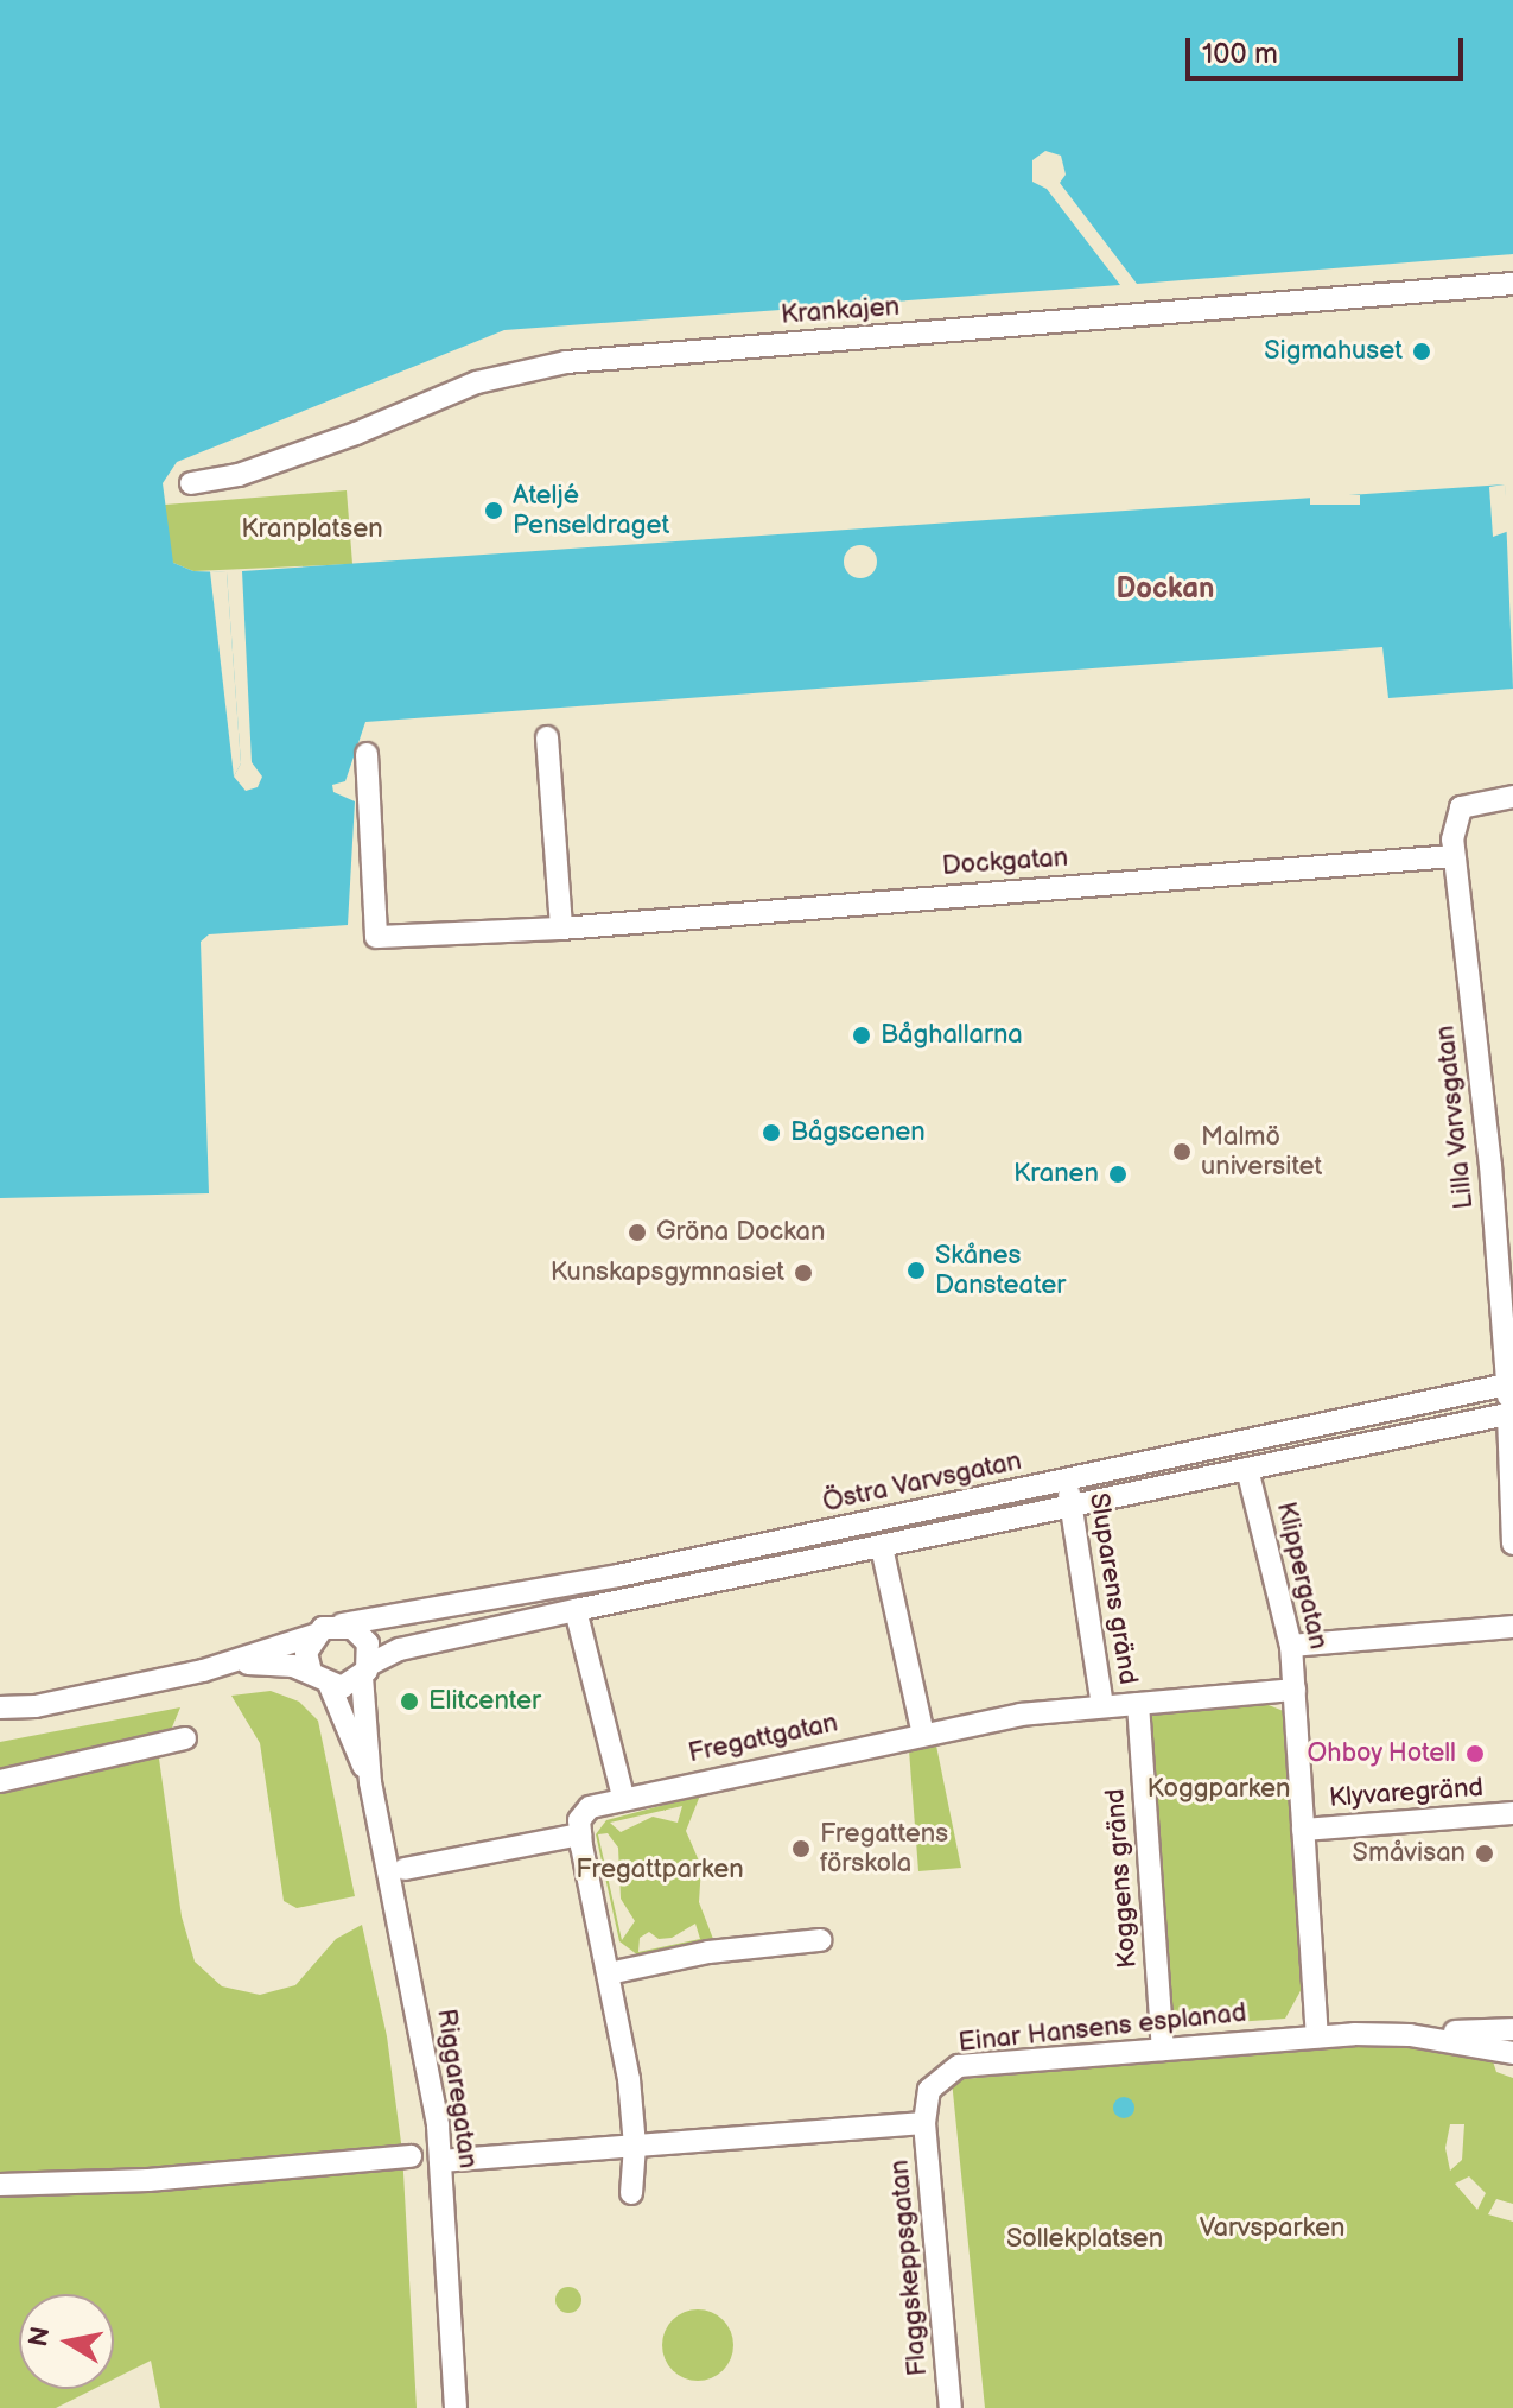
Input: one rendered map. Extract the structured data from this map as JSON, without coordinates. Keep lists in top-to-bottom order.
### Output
{
  "streets": {
    "street": [
      "Krankajen",
      "Dockgatan",
      "Lilla Varvsgatan",
      "Östra Varvsgatan",
      "Klippergatan",
      "Sluparens gränd",
      "Fregattgatan",
      "Klyvaregränd",
      "Koggens gränd",
      "Einar Hansens esplanad",
      "Riggaregatan",
      "Flaggskeppsgatan"
    ]
  },
  "crossings": [
    ["Dockgatan", "Lilla Varvsgatan"],
    ["Lilla Varvsgatan", "Östra Varvsgatan"],
    ["Östra Varvsgatan", "Klippergatan"],
    ["Östra Varvsgatan", "Sluparens gränd"],
    ["Östra Varvsgatan", "Riggaregatan"],
    ["Klippergatan", "Fregattgatan"],
    ["Klippergatan", "Klyvaregränd"],
    ["Klippergatan", "Einar Hansens esplanad"],
    ["Sluparens gränd", "Fregattgatan"],
    ["Fregattgatan", "Koggens gränd"],
    ["Koggens gränd", "Einar Hansens esplanad"],
    ["Einar Hansens esplanad", "Flaggskeppsgatan"]
  ],
  "districts": ["Dockan"],
  "parks": [
    "Kranplatsen",
    "Koggparken",
    "Fregattparken",
    "Varvsparken",
    "Sollekplatsen"
  ],
  "places": [
    "Sigmahuset",
    "Ateljé Penseldraget",
    "Båghallarna",
    "Bågscenen",
    "Malmö universitet",
    "Kranen",
    "Gröna Dockan",
    "Skånes Dansteater",
    "Kunskapsgymnasiet",
    "Elitcenter",
    "Ohboy Hotell",
    "Fregattens förskola",
    "Småvisan"
  ],
  "scale_bar": "100 m",
  "north": "left"
}
